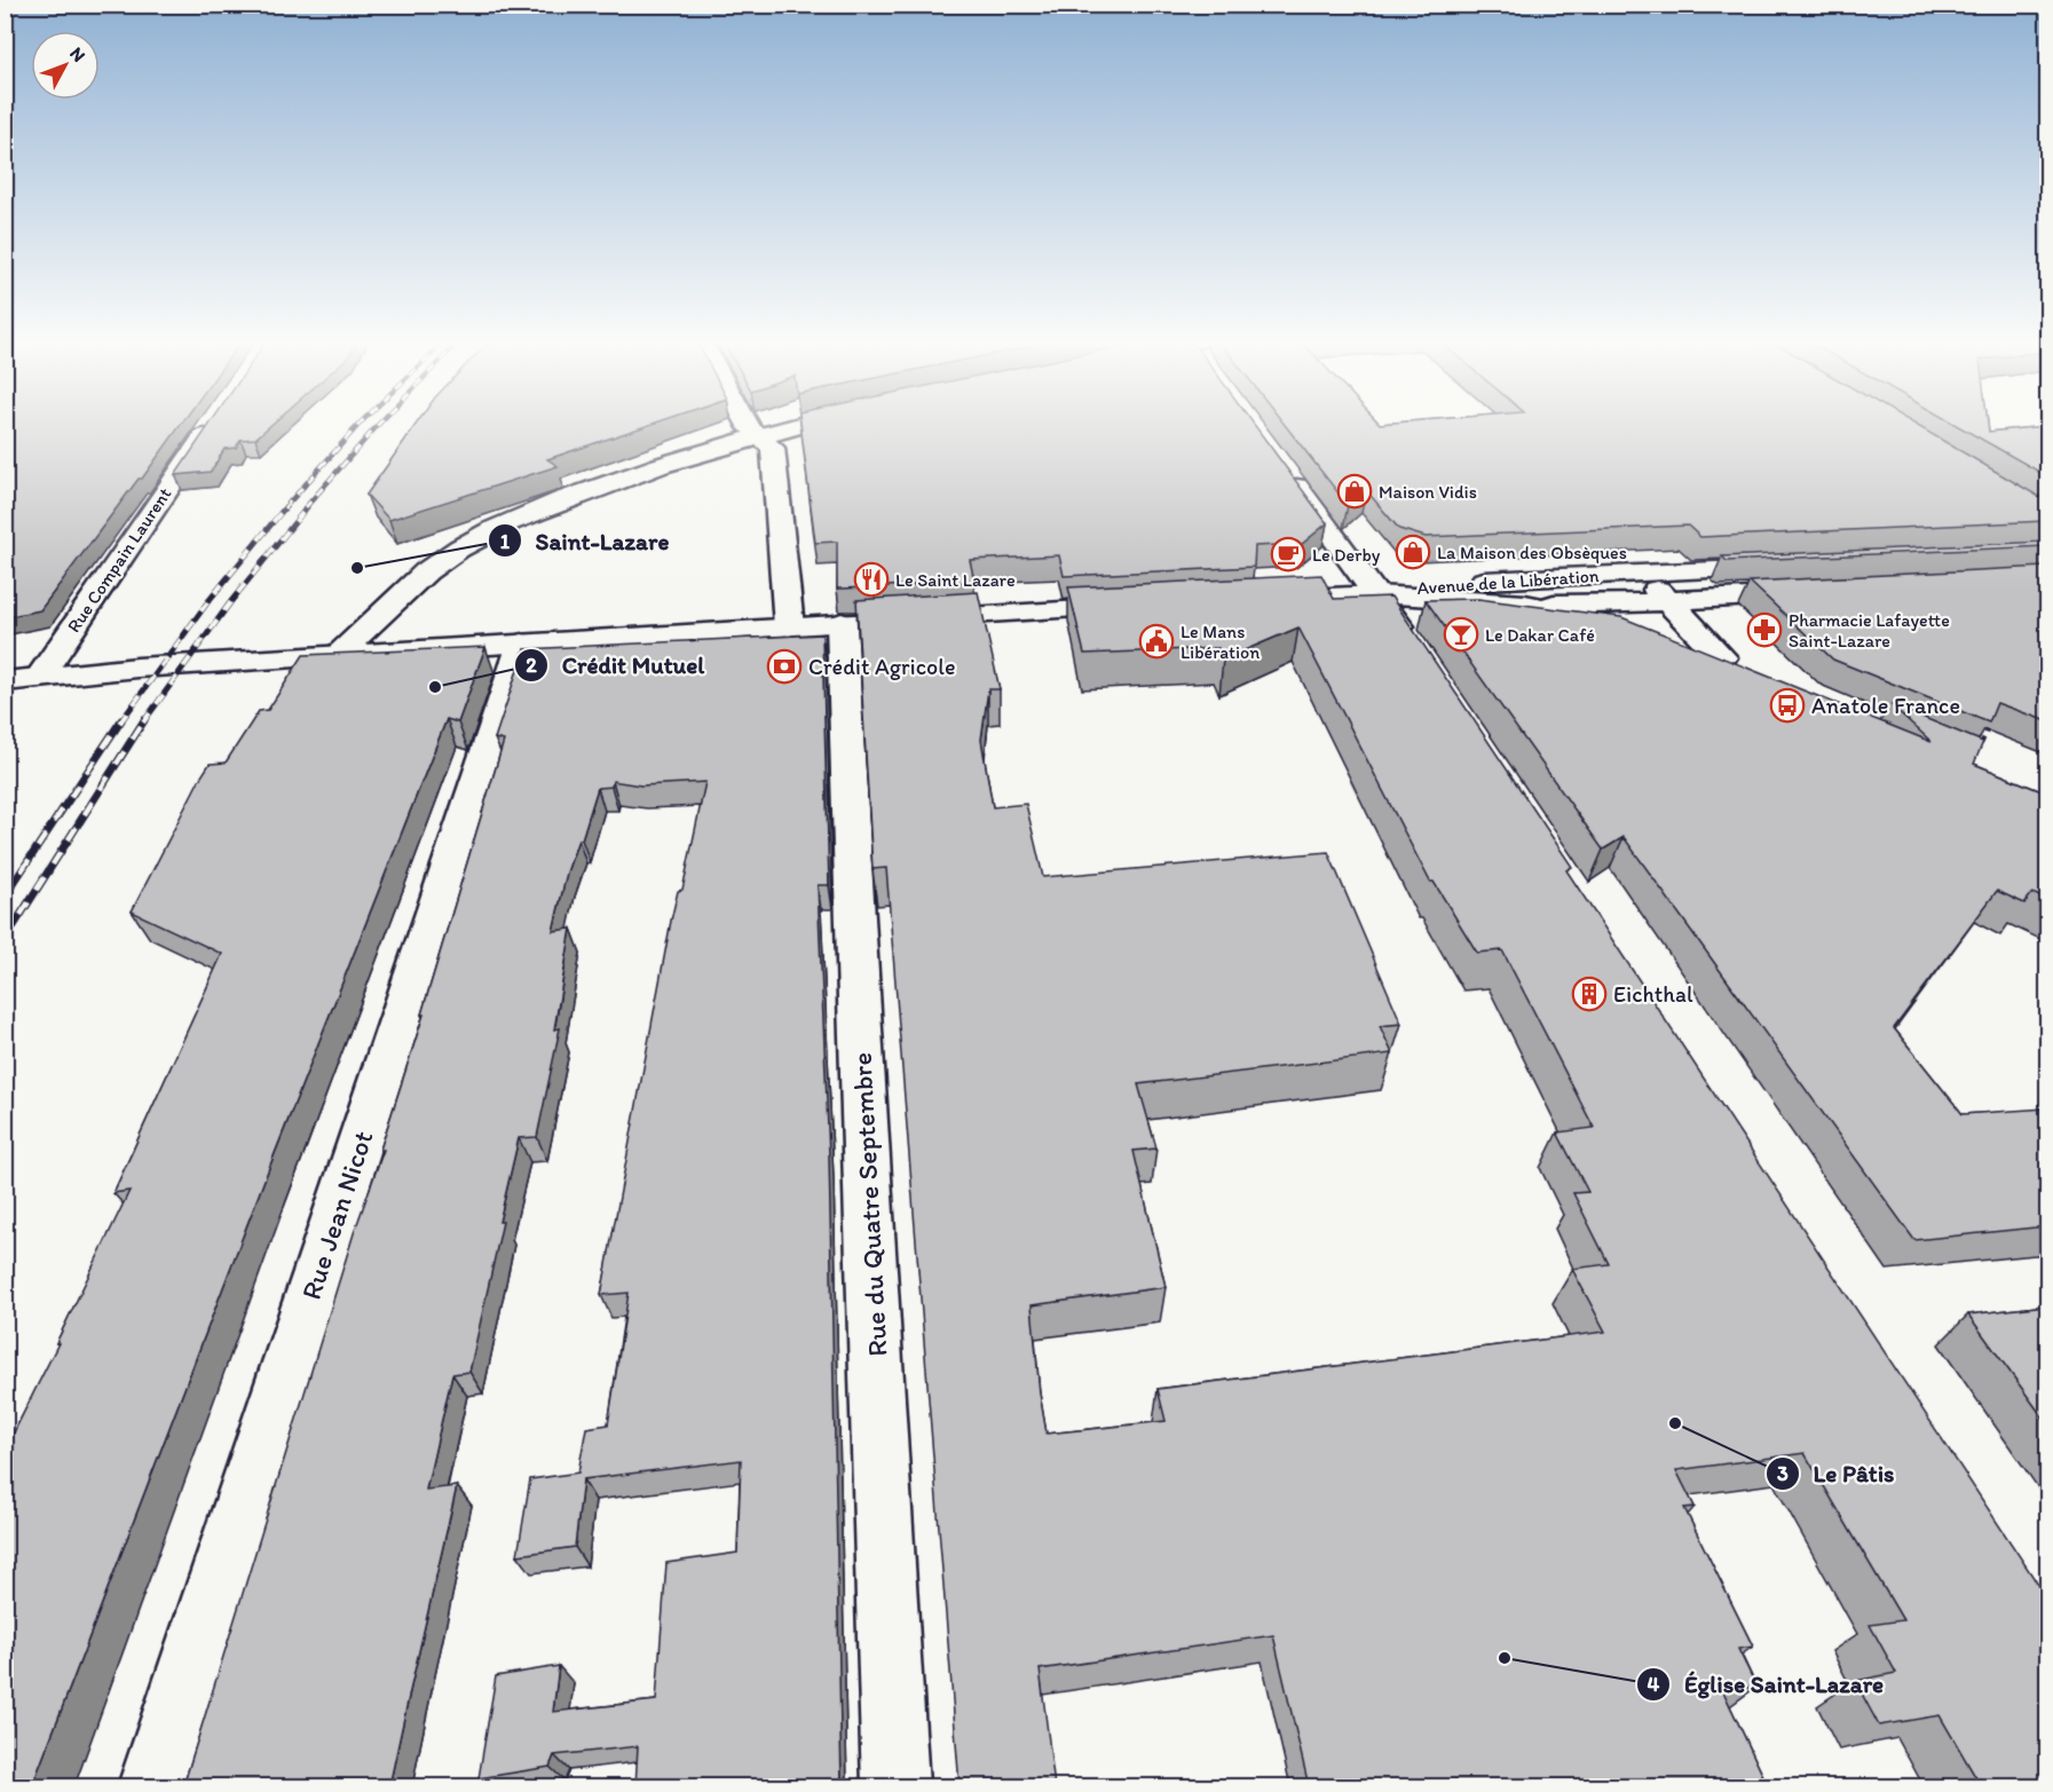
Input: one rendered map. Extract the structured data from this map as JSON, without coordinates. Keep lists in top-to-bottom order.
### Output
{
  "streets": {
    "street": [
      "Rue Compain Laurent",
      "Avenue de la Libération",
      "Rue du Quatre Septembre",
      "Rue Jean Nicot"
    ]
  },
  "places": {
    "shop": ["Maison Vidis", "La Maison des Obsèques"],
    "cafe": ["Le Derby"],
    "other": [
      "Saint-Lazare",
      "Crédit Mutuel",
      "Le Pâtis",
      "Église Saint-Lazare"
    ],
    "restaurant": ["Le Saint Lazare"],
    "pharmacy": ["Pharmacie Lafayette Saint-Lazare"],
    "bar": ["Le Dakar Café"],
    "public building": ["Le Mans Libération"],
    "bank": ["Crédit Agricole"],
    "bus stop": ["Anatole France"],
    "building": ["Eichthal"]
  },
  "north": "top right"
}
